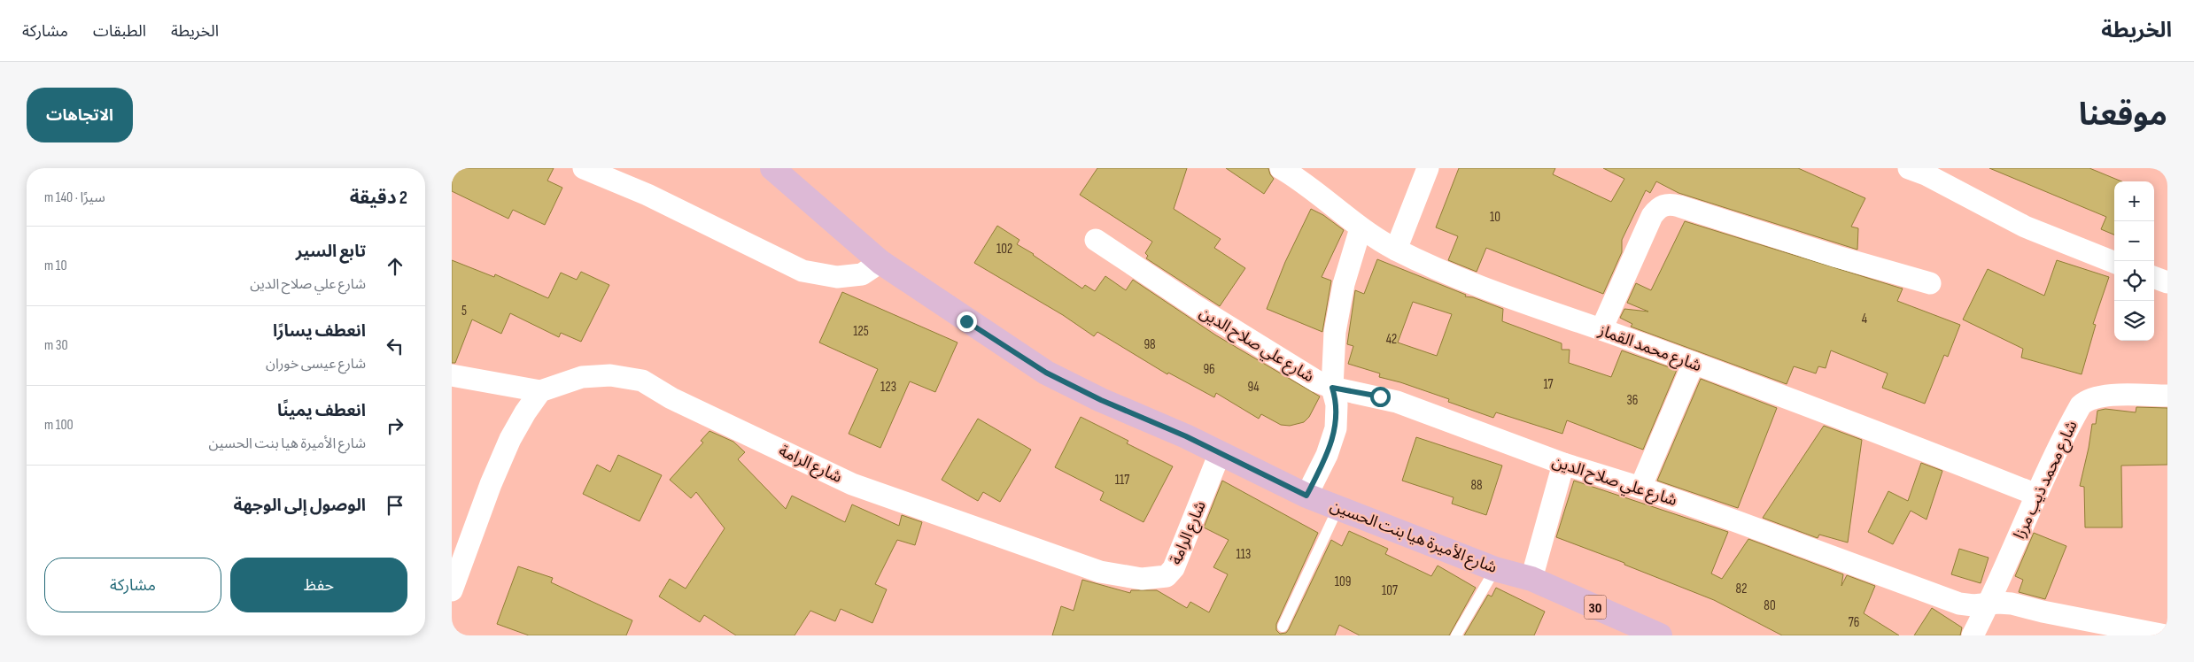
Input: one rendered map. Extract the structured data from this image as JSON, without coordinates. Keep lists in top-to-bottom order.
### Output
{
  "streets": {
    "main road": ["شارع الأميرة هيا بنت الحسين", "30"],
    "street": [
      "شارع علي صلاح الدين",
      "شارع محمد القماز",
      "شارع الرامة",
      "شارع محمد ذيب مرزا"
    ]
  },
  "crossings": [
    ["شارع علي صلاح الدين", "شارع محمد ذيب مرزا"],
    ["شارع محمد القماز", "شارع محمد ذيب مرزا"],
    ["شارع الرامة", "شارع الأميرة هيا بنت الحسين"]
  ],
  "house_numbers": [
    "10",
    "102",
    "5",
    "4",
    "125",
    "42",
    "98",
    "96",
    "17",
    "123",
    "94",
    "36",
    "117",
    "88",
    "113",
    "109",
    "82",
    "107",
    "80",
    "76"
  ],
  "page": {
    "header": "الخريطة",
    "nav": ["الخريطة", "الطبقات", "مشاركة"],
    "title": "موقعنا",
    "buttons": [
      "الاتجاهات",
      ["حفظ", "مشاركة"]
    ],
    "heading": ["2 دقيقة", "سيرًا · 140 m"],
    "map_buttons": ["+", "−"],
    "list": [
      ["تابع السير", "شارع علي صلاح الدين", "10 m"],
      ["انعطف يسارًا", "شارع عيسى خوران", "30 m"],
      ["انعطف يمينًا", "شارع الأميرة هيا بنت الحسين", "100 m"],
      "الوصول إلى الوجهة"
    ]
  }
}
